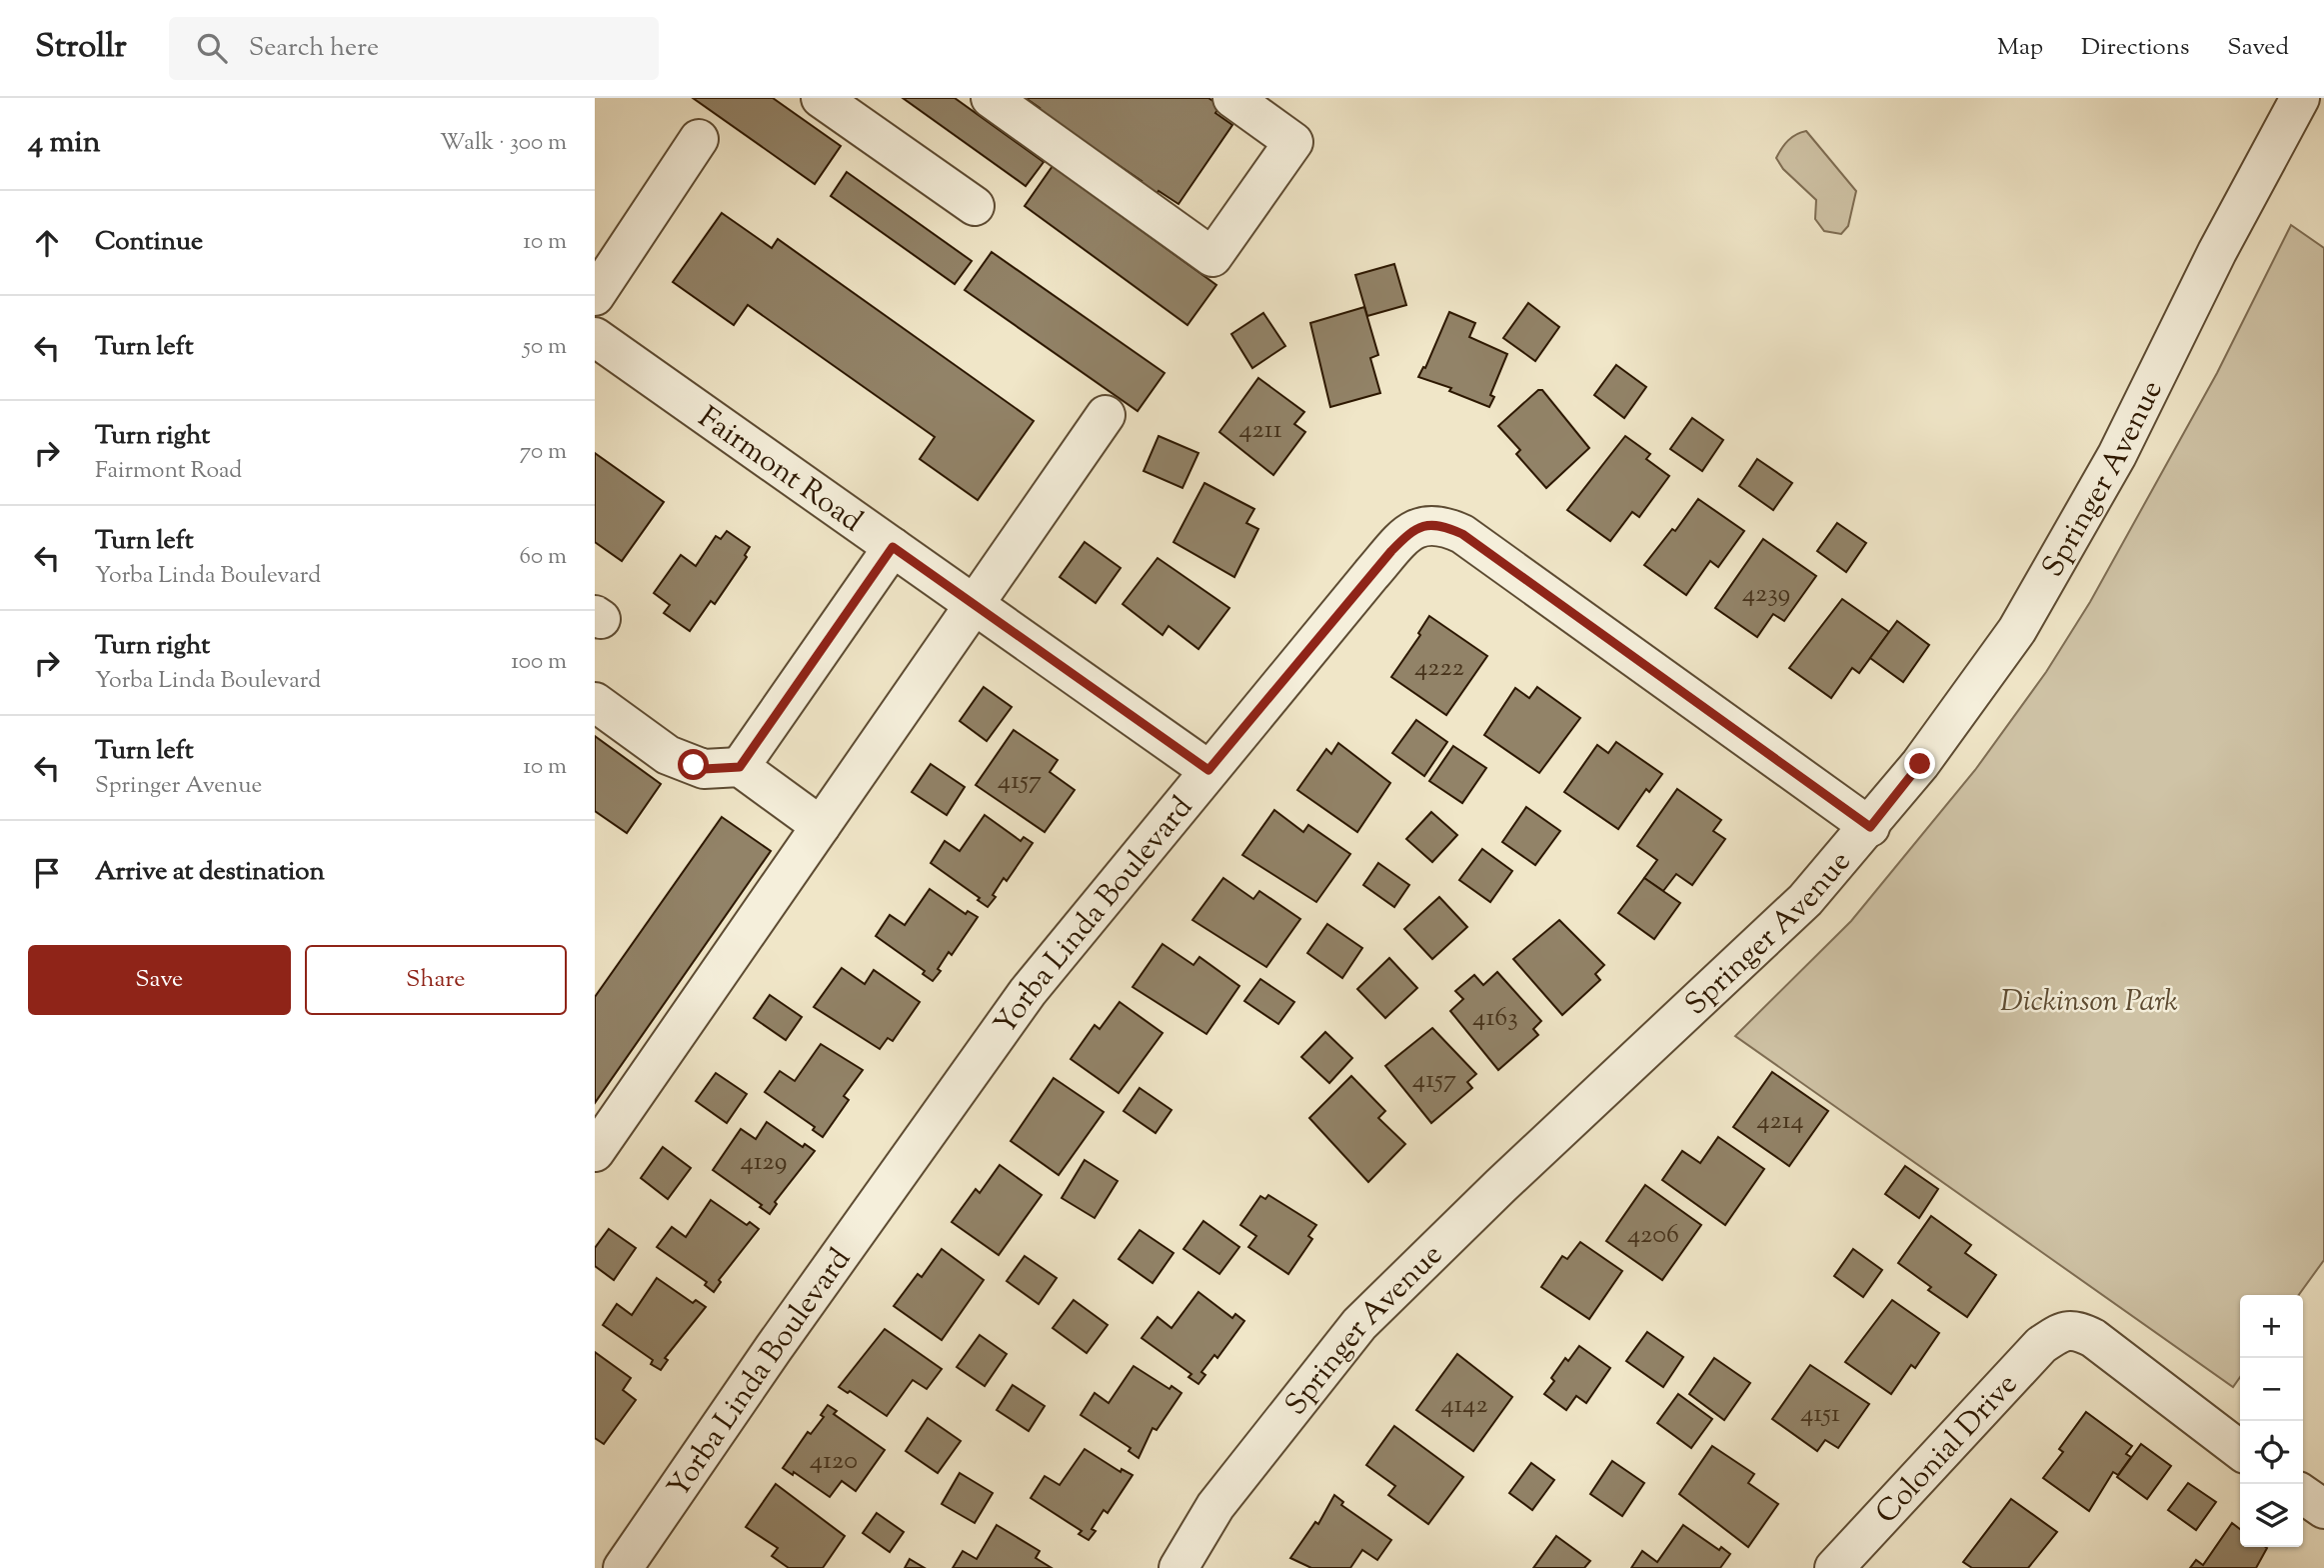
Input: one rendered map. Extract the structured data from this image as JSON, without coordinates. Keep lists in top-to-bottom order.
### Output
{
  "streets": {
    "street": [
      "Fairmont Road",
      "Springer Avenue",
      "Yorba Linda Boulevard",
      "Colonial Drive"
    ]
  },
  "crossings": [
    ["Fairmont Road", "Yorba Linda Boulevard"],
    ["Springer Avenue", "Yorba Linda Boulevard"]
  ],
  "parks": ["Dickinson Park"],
  "house_numbers": [
    "4211",
    "4239",
    "4222",
    "4157",
    "4163",
    "4157",
    "4214",
    "4129",
    "4206",
    "4142",
    "4151",
    "4120"
  ],
  "page": {
    "header": "Strollr",
    "search": "Search here",
    "nav": ["Map", "Directions", "Saved"],
    "heading": ["4 min", "Walk · 300 m"],
    "list": [
      ["Continue", "10 m"],
      ["Turn left", "50 m"],
      ["Turn right", "Fairmont Road", "70 m"],
      ["Turn left", "Yorba Linda Boulevard", "60 m"],
      ["Turn right", "Yorba Linda Boulevard", "100 m"],
      ["Turn left", "Springer Avenue", "10 m"],
      "Arrive at destination"
    ],
    "buttons": ["Save", "Share"],
    "map_buttons": ["+", "−"]
  }
}
